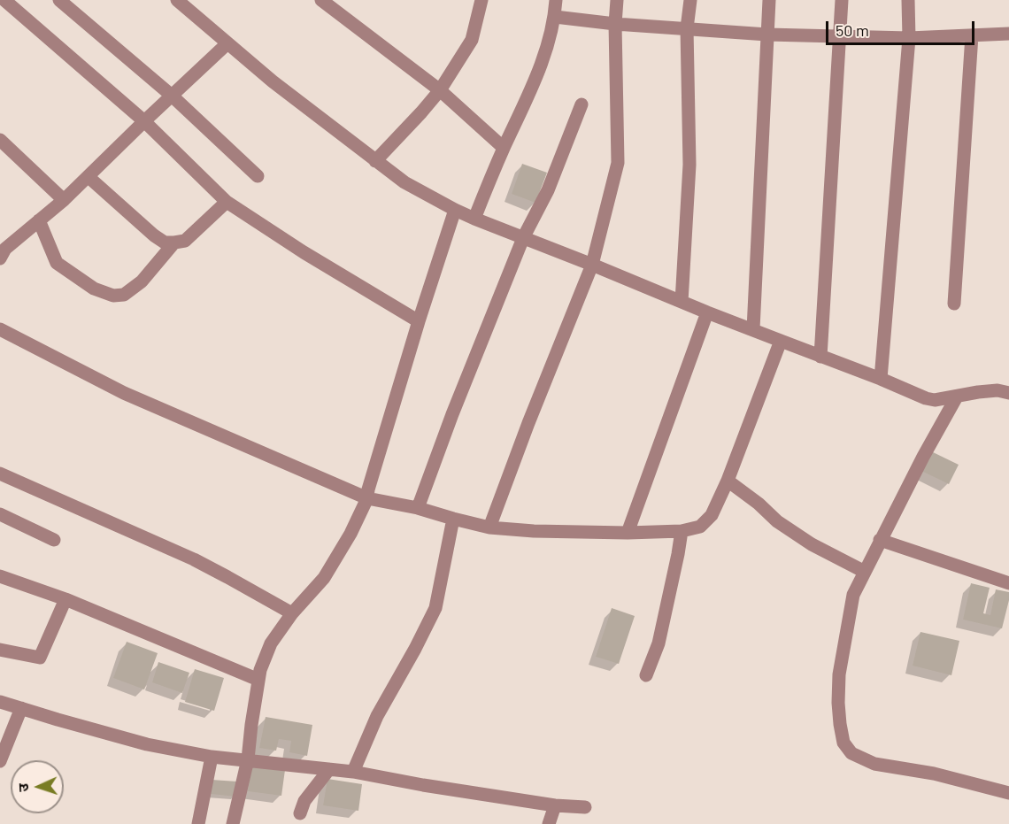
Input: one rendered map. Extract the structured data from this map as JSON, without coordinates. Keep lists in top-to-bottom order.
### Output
{
  "scale_bar": "50 m",
  "north": "left"
}
